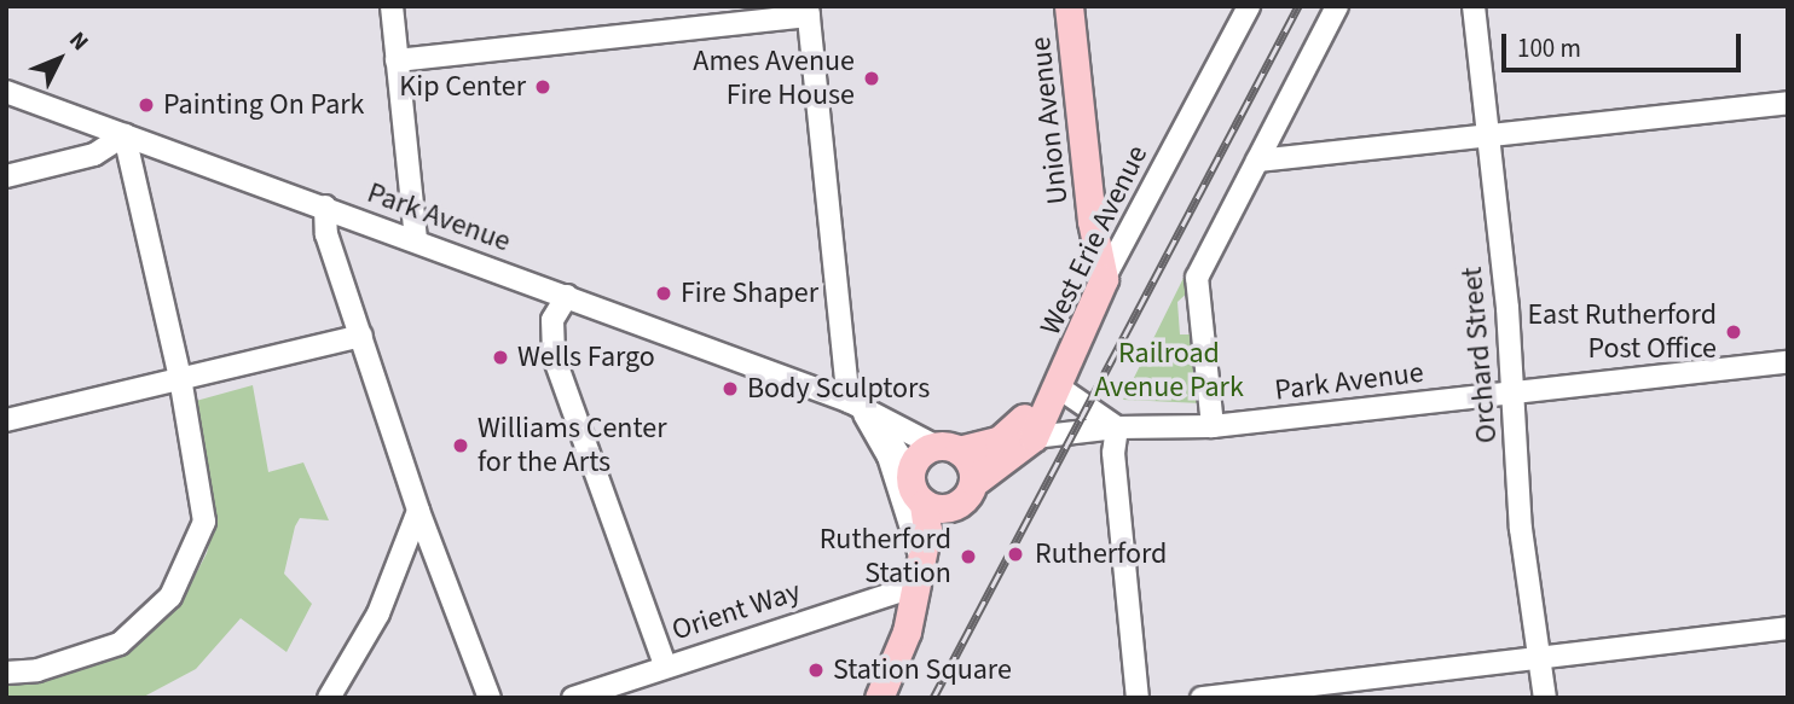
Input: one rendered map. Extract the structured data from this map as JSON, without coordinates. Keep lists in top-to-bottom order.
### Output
{
  "streets": {
    "main road": ["Union Avenue", "West Erie Avenue"],
    "street": ["Park Avenue", "Orchard Street", "Orient Way"]
  },
  "crossings": [
    ["Union Avenue", "West Erie Avenue"],
    ["Park Avenue", "West Erie Avenue"],
    ["Park Avenue", "Orchard Street"]
  ],
  "parks": ["Railroad Avenue Park"],
  "places": [
    "Ames Avenue Fire House",
    "Kip Center",
    "Painting On Park",
    "Fire Shaper",
    "East Rutherford Post Office",
    "Wells Fargo",
    "Body Sculptors",
    "Williams Center for the Arts",
    "Rutherford",
    "Rutherford Station",
    "Station Square"
  ],
  "scale_bar": "100 m",
  "north": "top right"
}
